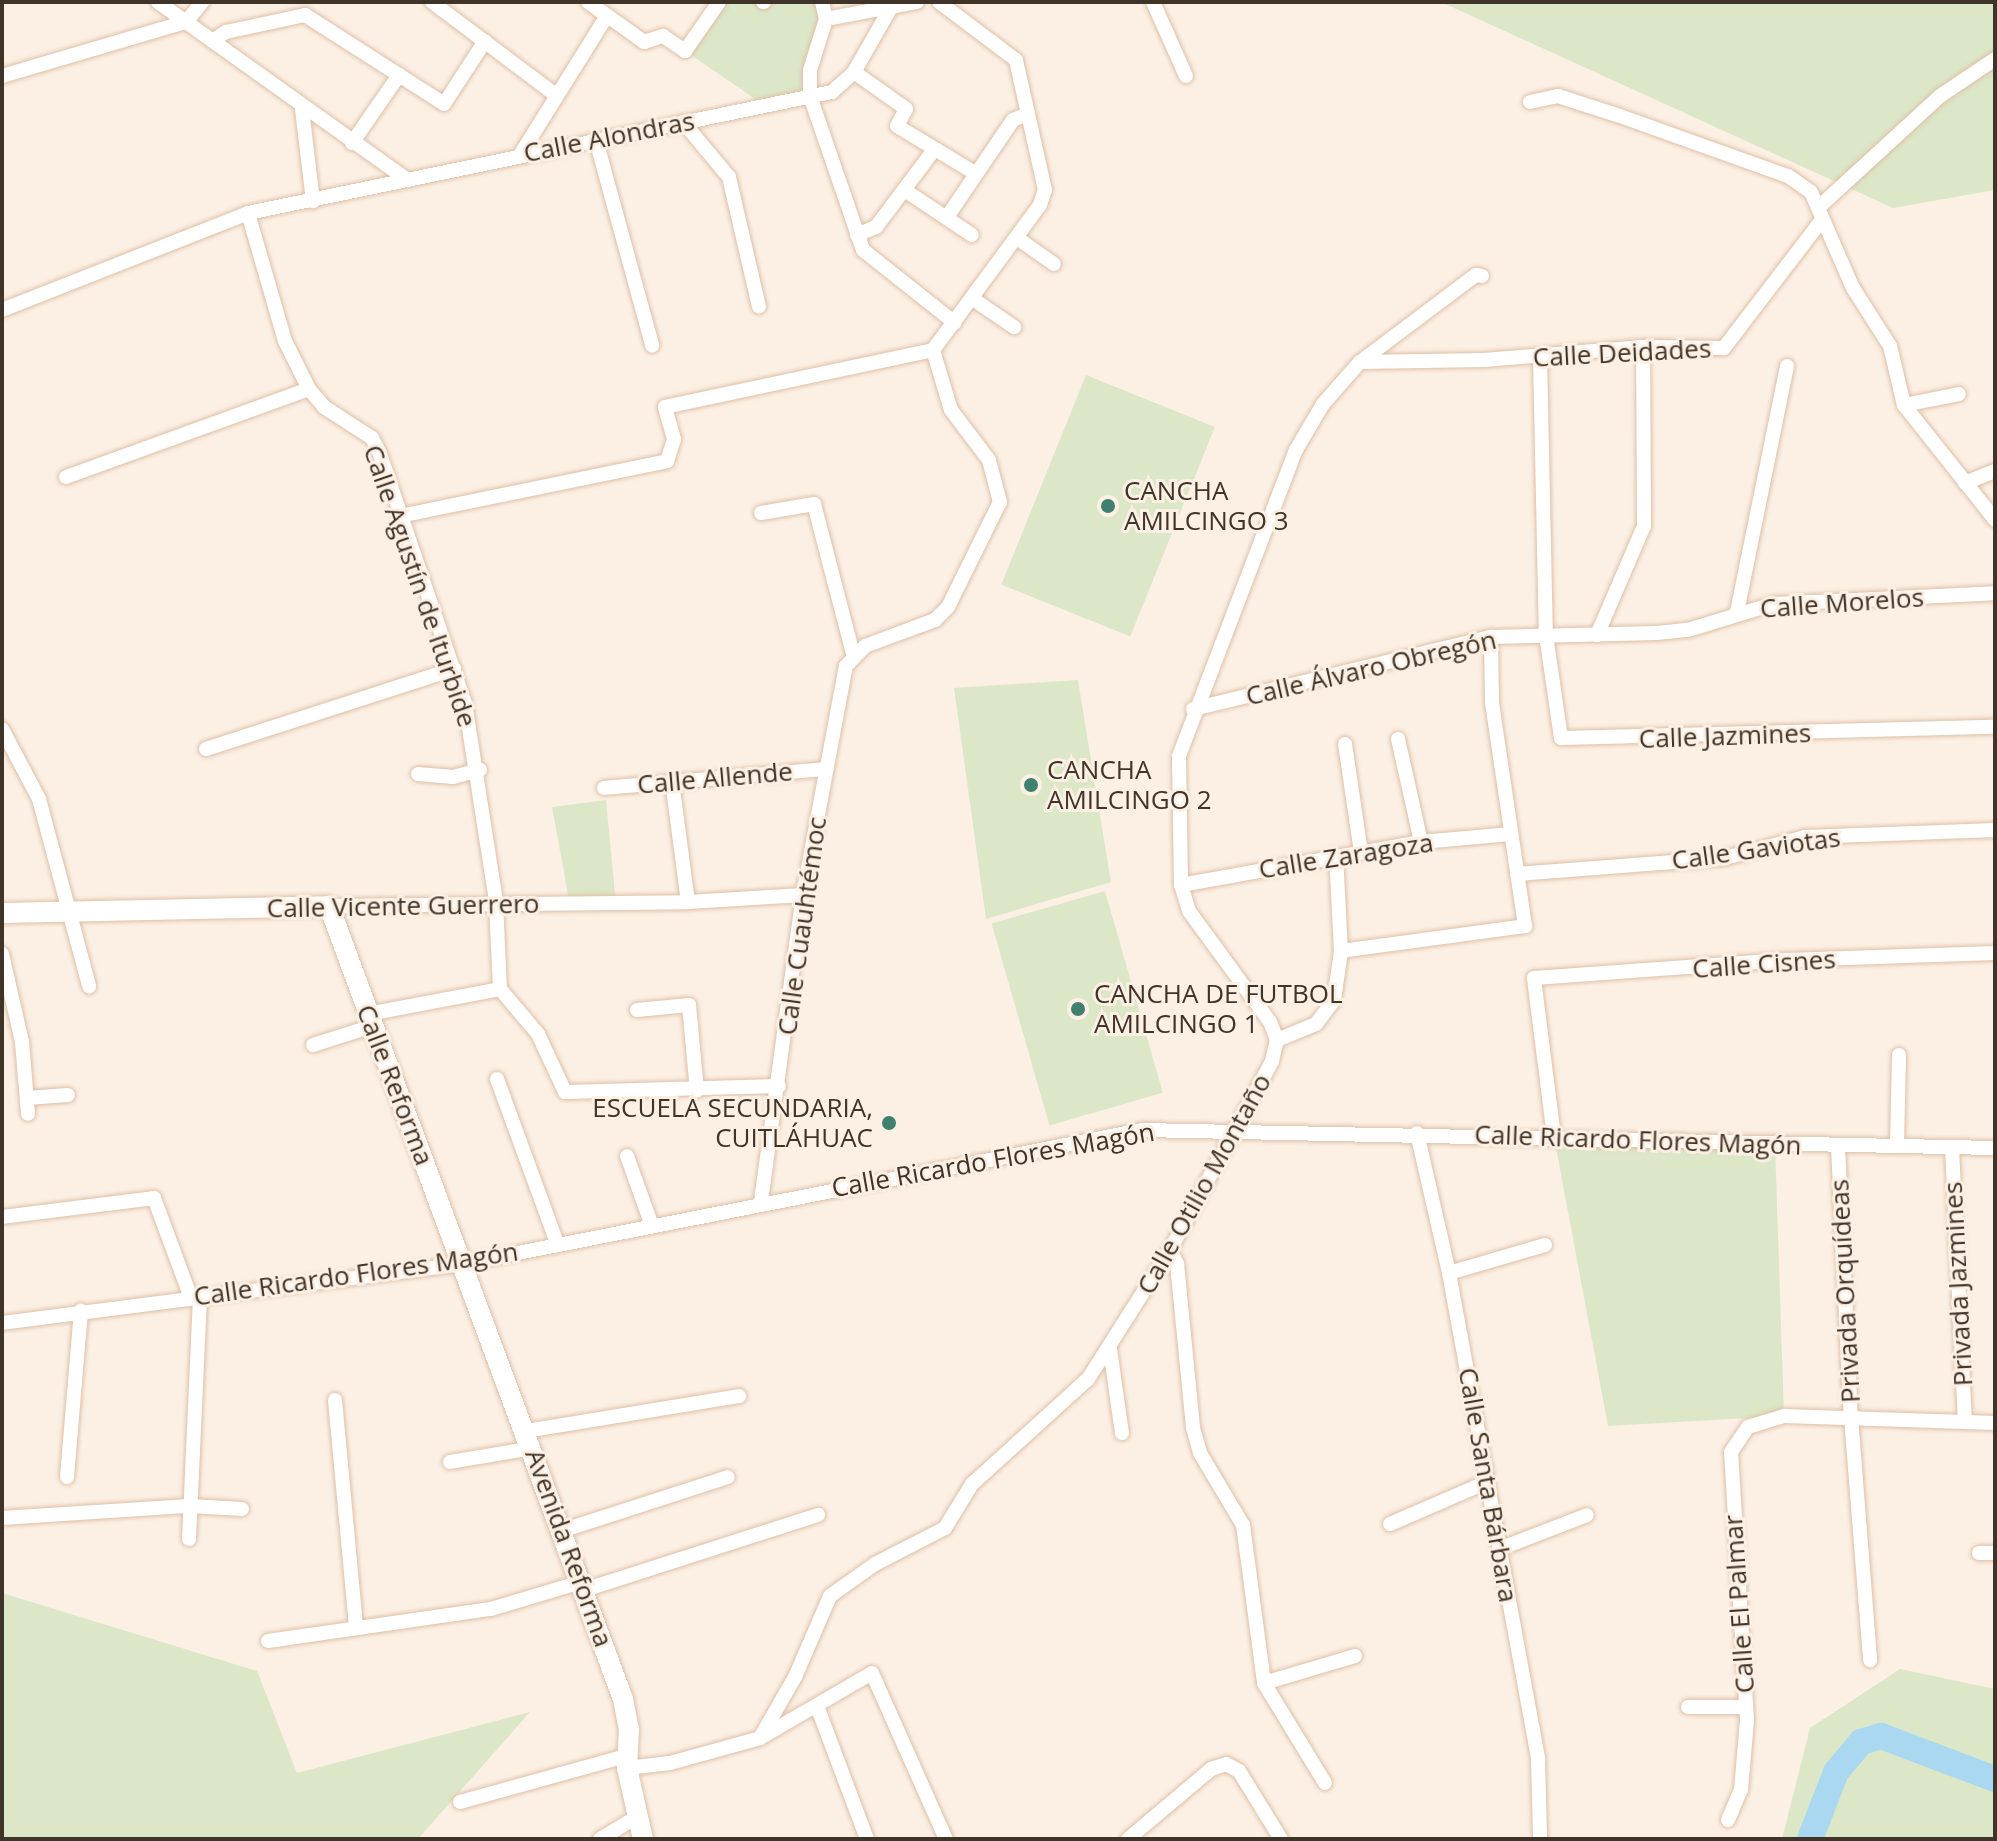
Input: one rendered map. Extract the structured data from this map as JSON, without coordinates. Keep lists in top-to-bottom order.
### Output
{
  "streets": {
    "street": [
      "Calle Alondras",
      "Calle Deidades",
      "Calle Agustín de Iturbide",
      "Calle Morelos",
      "Calle Álvaro Obregón",
      "Calle Jazmines",
      "Calle Allende",
      "Calle Gaviotas",
      "Calle Zaragoza",
      "Calle Vicente Guerrero",
      "Calle Cuauhtémoc",
      "Calle Cisnes",
      "Calle Reforma",
      "Calle Ricardo Flores Magón",
      "Calle Otilio Montaño",
      "Privada Jazmines",
      "Privada Orquídeas",
      "Calle Santa Bárbara",
      "Avenida Reforma",
      "Calle El Palmar"
    ]
  },
  "crossings": [
    ["Calle Alondras", "Calle Agustín de Iturbide"],
    ["Calle Deidades", "Calle Jazmines"],
    ["Calle Deidades", "Calle Otilio Montaño"],
    ["Calle Agustín de Iturbide", "Calle Vicente Guerrero"],
    ["Calle Morelos", "Calle Álvaro Obregón"],
    ["Calle Álvaro Obregón", "Calle Jazmines"],
    ["Calle Álvaro Obregón", "Calle Otilio Montaño"],
    ["Calle Allende", "Calle Cuauhtémoc"],
    ["Calle Zaragoza", "Calle Otilio Montaño"],
    ["Calle Vicente Guerrero", "Calle Cuauhtémoc"],
    ["Calle Vicente Guerrero", "Calle Reforma"],
    ["Calle Cuauhtémoc", "Calle Ricardo Flores Magón"],
    ["Calle Cisnes", "Calle Ricardo Flores Magón"],
    ["Calle Reforma", "Calle Ricardo Flores Magón"],
    ["Calle Reforma", "Avenida Reforma"],
    ["Calle Ricardo Flores Magón", "Calle Otilio Montaño"],
    ["Calle Ricardo Flores Magón", "Privada Jazmines"],
    ["Calle Ricardo Flores Magón", "Privada Orquídeas"],
    ["Calle Ricardo Flores Magón", "Calle Santa Bárbara"],
    ["Calle Ricardo Flores Magón", "Avenida Reforma"],
    ["Privada Orquídeas", "Calle El Palmar"]
  ],
  "places": [
    "CANCHA AMILCINGO 3",
    "CANCHA AMILCINGO 2",
    "CANCHA DE FUTBOL AMILCINGO 1",
    "ESCUELA SECUNDARIA, CUITLÁHUAC"
  ]
}
